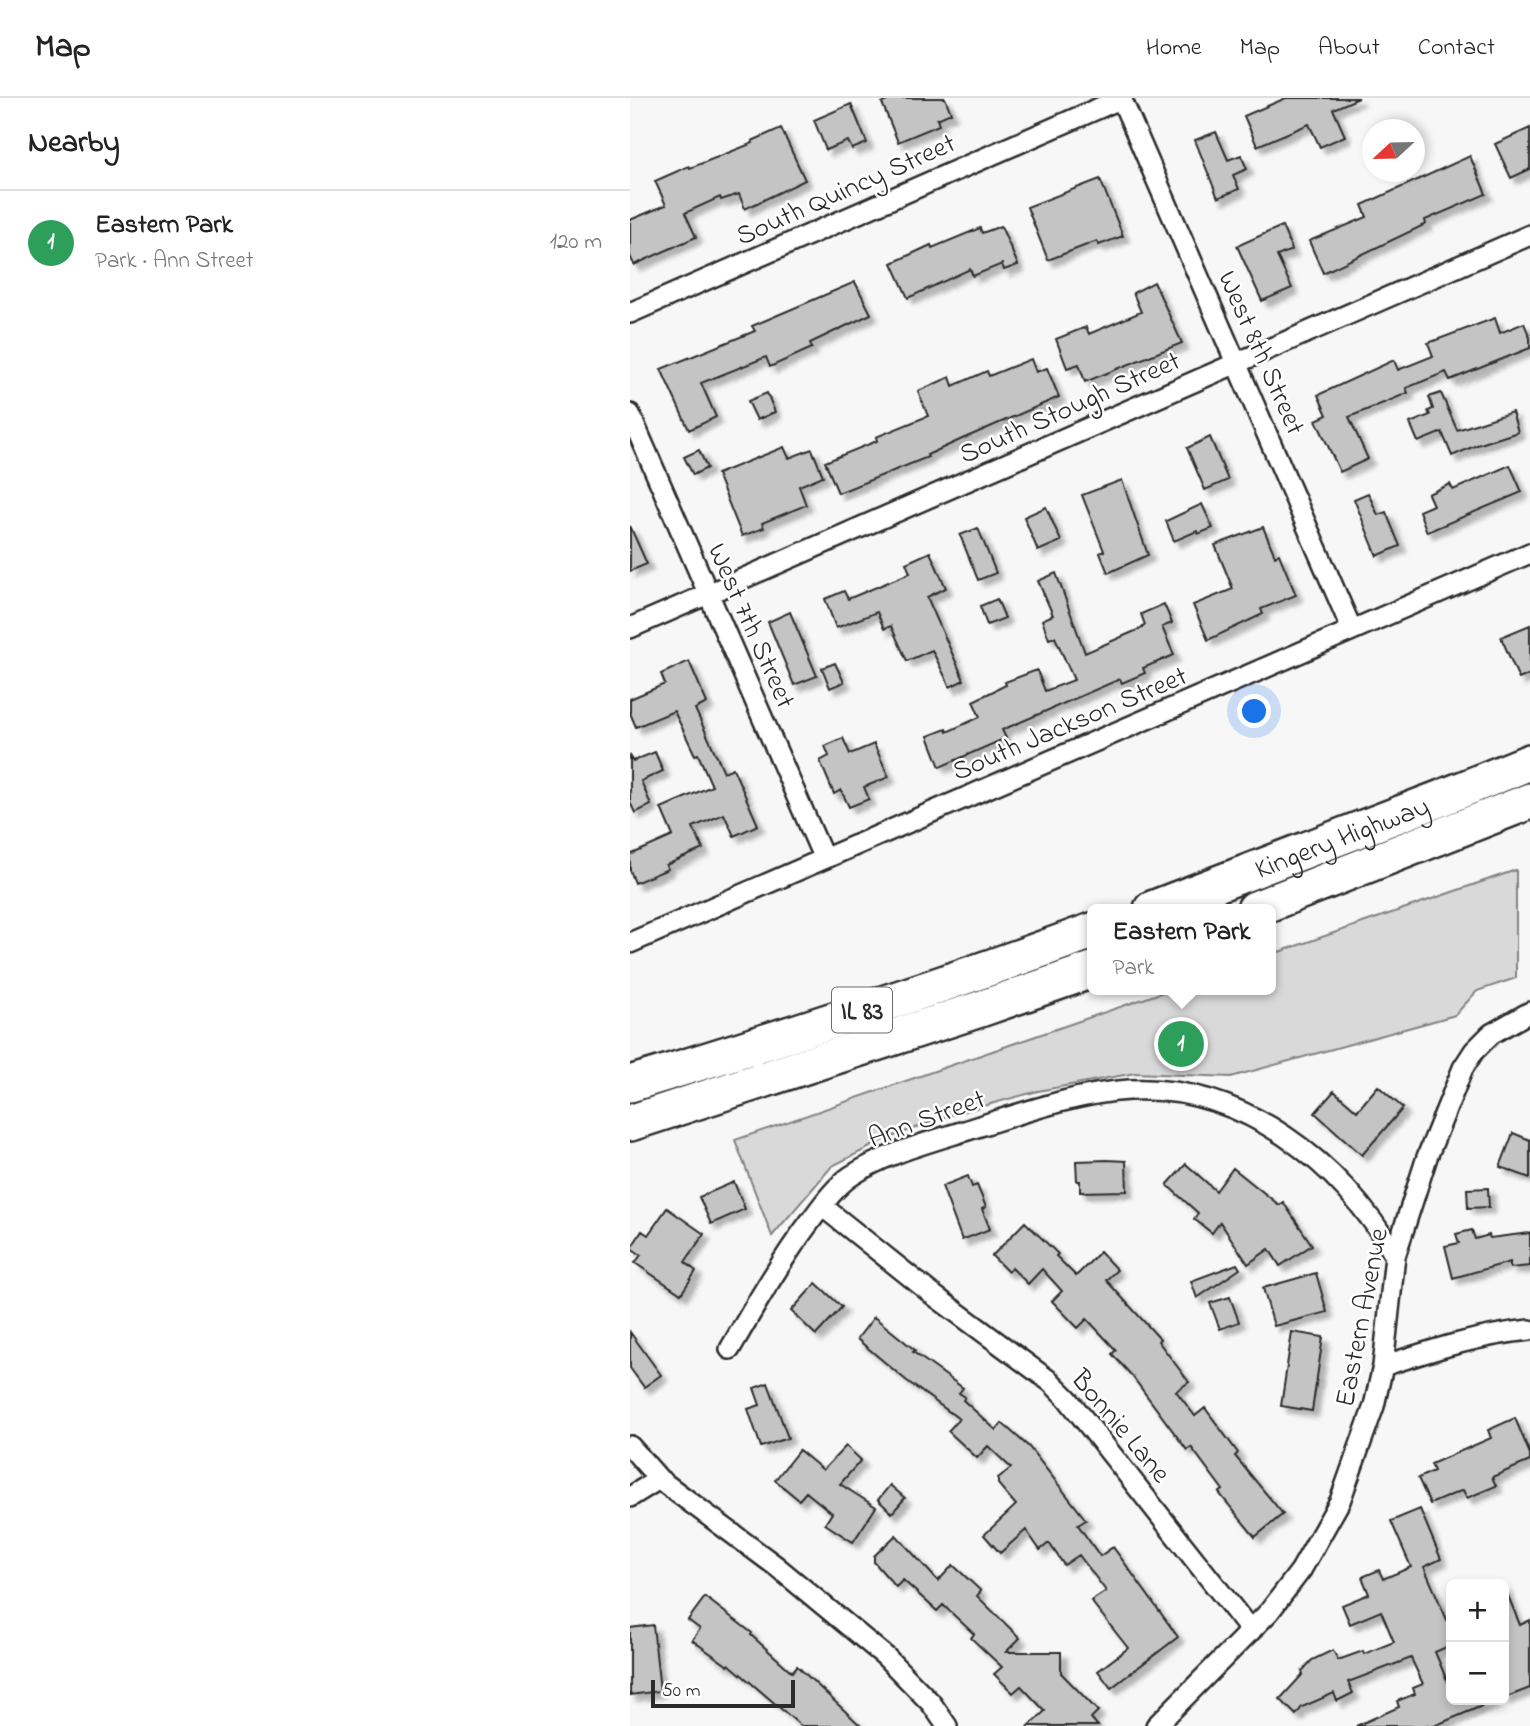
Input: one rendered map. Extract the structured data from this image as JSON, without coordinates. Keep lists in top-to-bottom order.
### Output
{
  "streets": {
    "highway": ["Kingery Highway", "IL 83"],
    "street": [
      "South Quincy Street",
      "West 8th Street",
      "South Stough Street",
      "West 7th Street",
      "South Jackson Street",
      "Ann Street",
      "Eastern Avenue",
      "Bonnie Lane"
    ]
  },
  "crossings": [
    ["South Quincy Street", "West 8th Street"],
    ["West 8th Street", "South Stough Street"],
    ["West 8th Street", "South Jackson Street"],
    ["South Stough Street", "West 7th Street"],
    ["West 7th Street", "South Jackson Street"],
    ["Ann Street", "Eastern Avenue"],
    ["Ann Street", "Bonnie Lane"],
    ["Eastern Avenue", "Bonnie Lane"]
  ],
  "scale_bar": "50 m",
  "north": "left",
  "page": {
    "header": "Map",
    "nav": [
      "Home",
      "Map",
      "About",
      "Contact"
    ],
    "heading": "Nearby",
    "list": [
      {
        "mark": "1",
        "name": "Eastern Park",
        "note": "Park · Ann Street",
        "value": "120 m"
      }
    ],
    "popup": ["Eastern Park", "Park"],
    "pins": "1",
    "map_buttons": ["+", "−"],
    "scale": "50 m"
  }
}
